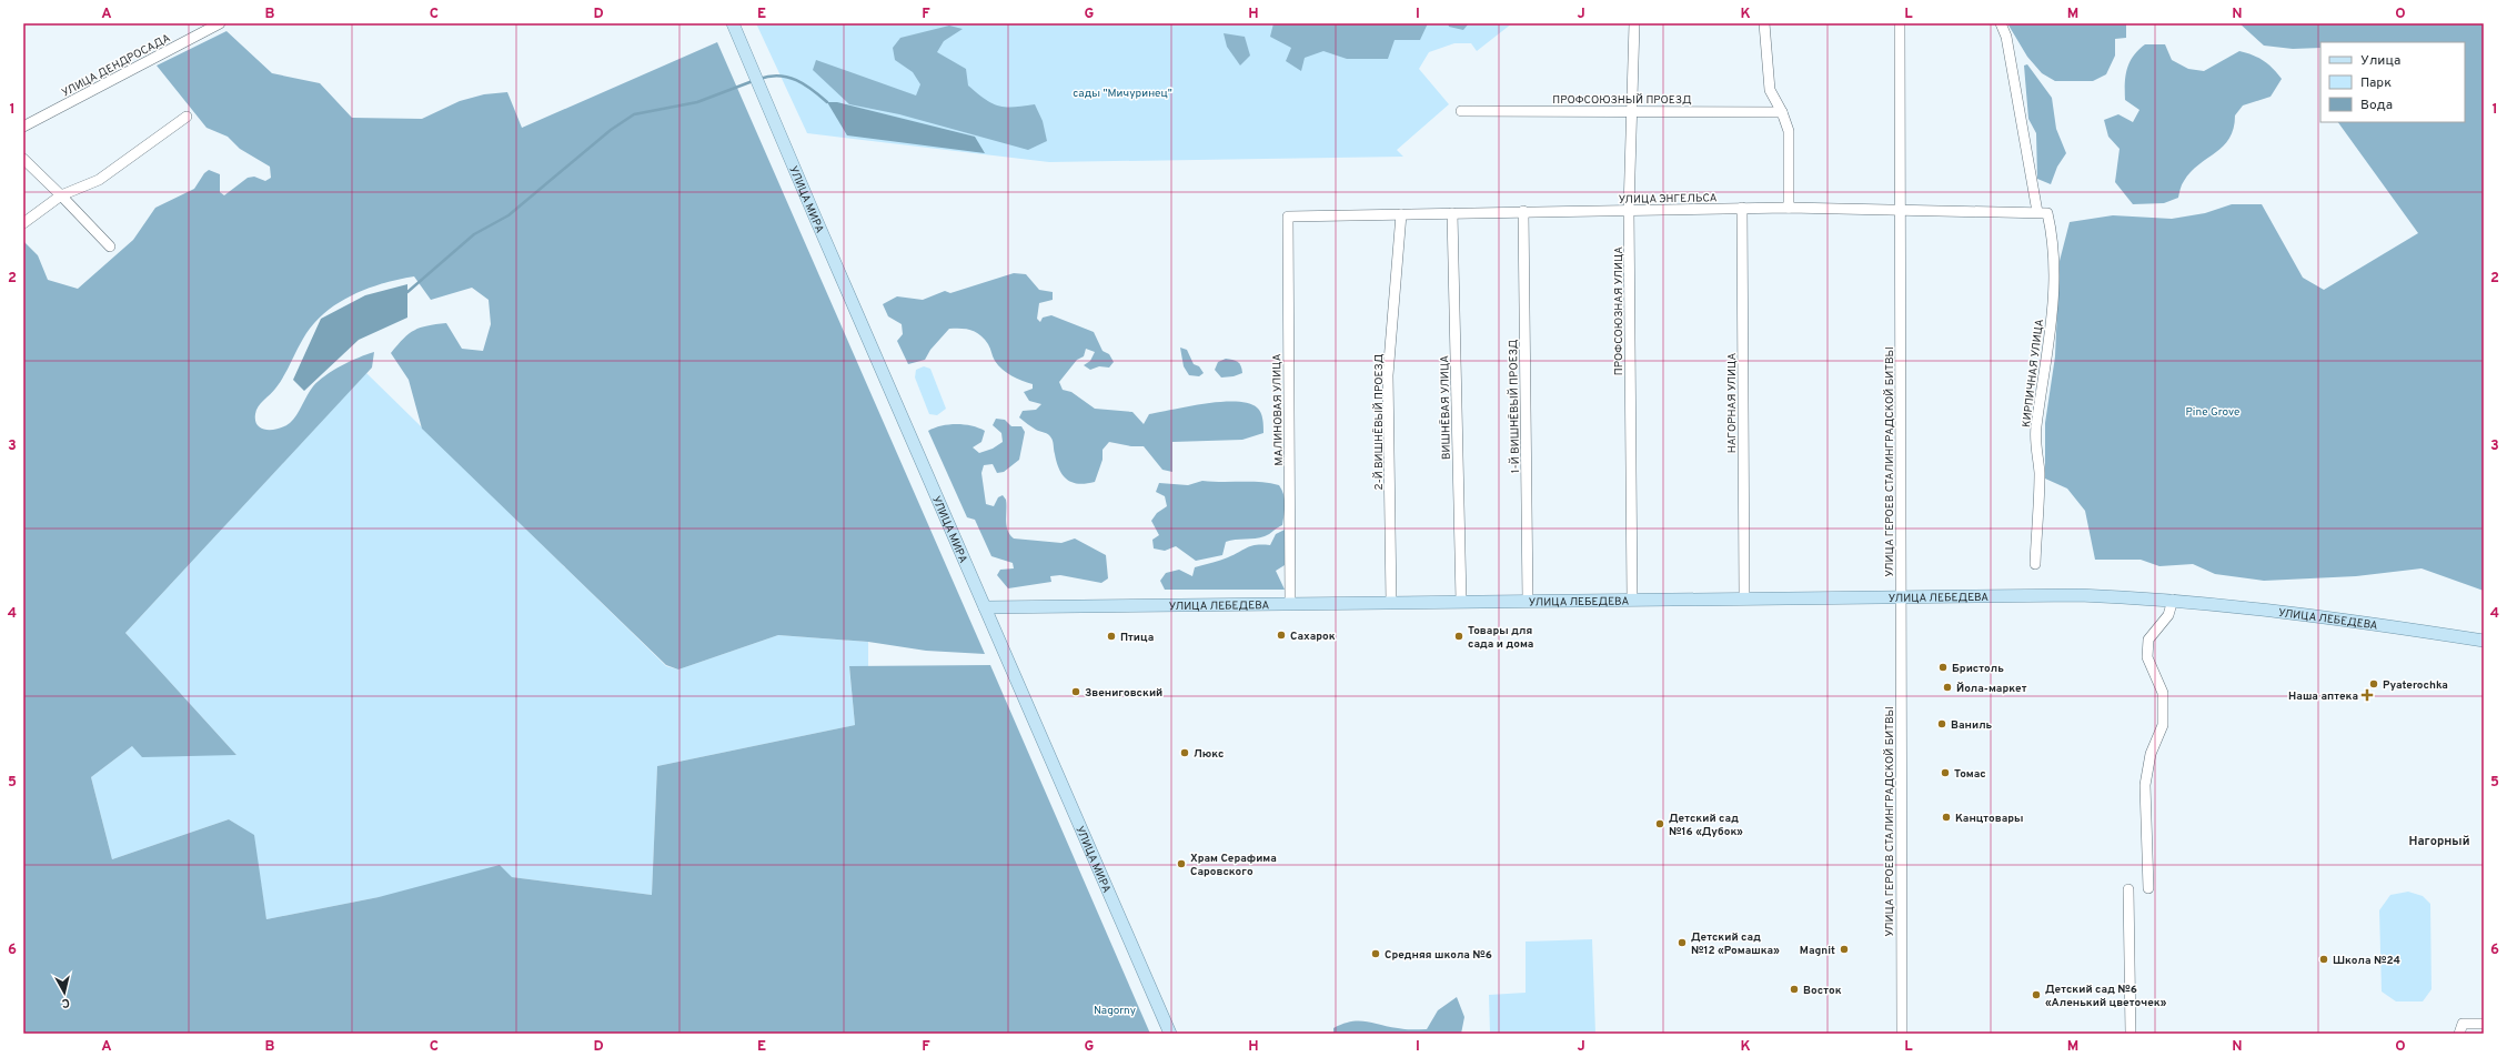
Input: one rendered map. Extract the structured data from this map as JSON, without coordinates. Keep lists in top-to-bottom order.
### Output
{
  "streets": {
    "main road": ["УЛИЦА МИРА", "УЛИЦА ЛЕБЕДЕВА"],
    "street": [
      "УЛИЦА ДЕНДРОСАДА",
      "ПРОФСОЮЗНЫЙ ПРОЕЗД",
      "УЛИЦА ЭНГЕЛЬСА",
      "ПРОФСОЮЗНАЯ УЛИЦА",
      "КИРПИЧНАЯ УЛИЦА",
      "НАГОРНАЯ УЛИЦА",
      "1-Й ВИШНЁВЫЙ ПРОЕЗД",
      "ВИШНЁВАЯ УЛИЦА",
      "МАЛИНОВАЯ УЛИЦА",
      "2-Й ВИШНЁВЫЙ ПРОЕЗД",
      "УЛИЦА ГЕРОЕВ СТАЛИНГРАДСКОЙ БИТВЫ"
    ]
  },
  "crossings": [
    ["ПРОФСОЮЗНЫЙ ПРОЕЗД", "ПРОФСОЮЗНАЯ УЛИЦА"],
    ["УЛИЦА ЭНГЕЛЬСА", "ПРОФСОЮЗНАЯ УЛИЦА"],
    ["УЛИЦА ЭНГЕЛЬСА", "КИРПИЧНАЯ УЛИЦА"],
    ["УЛИЦА ЭНГЕЛЬСА", "НАГОРНАЯ УЛИЦА"],
    ["УЛИЦА ЭНГЕЛЬСА", "1-Й ВИШНЁВЫЙ ПРОЕЗД"],
    ["УЛИЦА ЭНГЕЛЬСА", "ВИШНЁВАЯ УЛИЦА"],
    ["УЛИЦА ЭНГЕЛЬСА", "МАЛИНОВАЯ УЛИЦА"],
    ["УЛИЦА ЭНГЕЛЬСА", "2-Й ВИШНЁВЫЙ ПРОЕЗД"],
    ["УЛИЦА ЭНГЕЛЬСА", "УЛИЦА ГЕРОЕВ СТАЛИНГРАДСКОЙ БИТВЫ"],
    ["УЛИЦА МИРА", "УЛИЦА ЛЕБЕДЕВА"],
    ["ПРОФСОЮЗНАЯ УЛИЦА", "УЛИЦА ЛЕБЕДЕВА"],
    ["НАГОРНАЯ УЛИЦА", "УЛИЦА ЛЕБЕДЕВА"],
    ["1-Й ВИШНЁВЫЙ ПРОЕЗД", "УЛИЦА ЛЕБЕДЕВА"],
    ["ВИШНЁВАЯ УЛИЦА", "УЛИЦА ЛЕБЕДЕВА"],
    ["МАЛИНОВАЯ УЛИЦА", "УЛИЦА ЛЕБЕДЕВА"],
    ["2-Й ВИШНЁВЫЙ ПРОЕЗД", "УЛИЦА ЛЕБЕДЕВА"],
    ["УЛИЦА ГЕРОЕВ СТАЛИНГРАДСКОЙ БИТВЫ", "УЛИЦА ЛЕБЕДЕВА"]
  ],
  "districts": ["Нагорный"],
  "parks": ["сады \"Мичуринец\"", "Pine Grove", "Nagorny"],
  "places": {
    "other": [
      "Сахарок",
      "Птица",
      "Товары для сада и дома",
      "Бристоль",
      "Pyaterochka",
      "Йола-маркет",
      "Звениговский",
      "Ваниль",
      "Люкс",
      "Томас",
      "Канцтовары",
      "Детский сад №16 «Дубок»",
      "Храм Серафима Саровского",
      "Детский сад №12 «Ромашка»",
      "Magnit",
      "Средняя школа №6",
      "Школа №24",
      "Восток",
      "Детский сад №6 «Аленький цветочек»"
    ],
    "health": ["Наша аптека"]
  },
  "legend": ["Улица", "Парк", "Вода"],
  "north": "bottom",
  "grid": {
    "columns": [
      "A",
      "B",
      "C",
      "D",
      "E",
      "F",
      "G",
      "H",
      "I",
      "J",
      "K",
      "L",
      "M",
      "N",
      "O"
    ],
    "rows": [
      "1",
      "2",
      "3",
      "4",
      "5",
      "6"
    ]
  }
}
